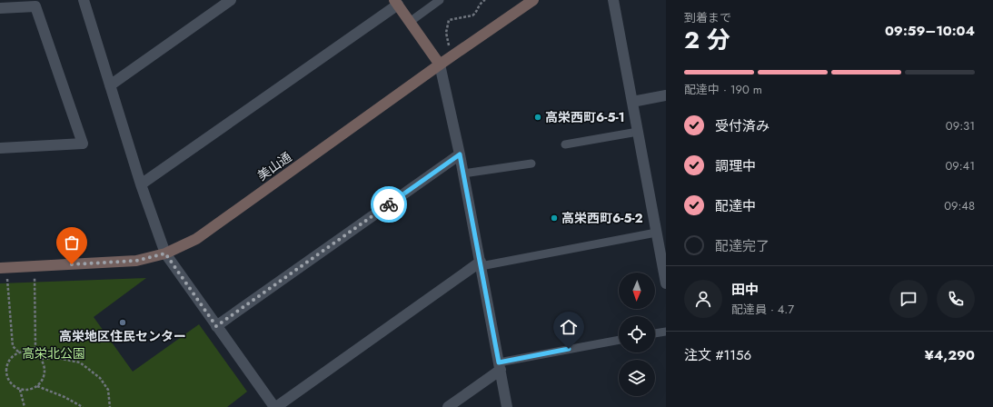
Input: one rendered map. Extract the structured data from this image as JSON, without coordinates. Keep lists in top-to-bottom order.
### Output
{
  "streets": {
    "street": ["美山通"]
  },
  "parks": ["高栄北公園"],
  "places": ["高栄西町6-5-1", "高栄西町6-5-2", "高栄地区住民センター"],
  "north": "bottom",
  "page": {
    "heading": ["2 分", "到着まで", "09:59–10:04"],
    "panel": [
      "田中",
      "配達員 · 4.7",
      "注文 #1156",
      "¥4,290"
    ],
    "bar": "配達中 · 190 m",
    "list": [
      ["受付済み", "09:31"],
      ["調理中", "09:41"],
      ["配達中", "09:48"],
      "配達完了"
    ]
  }
}
